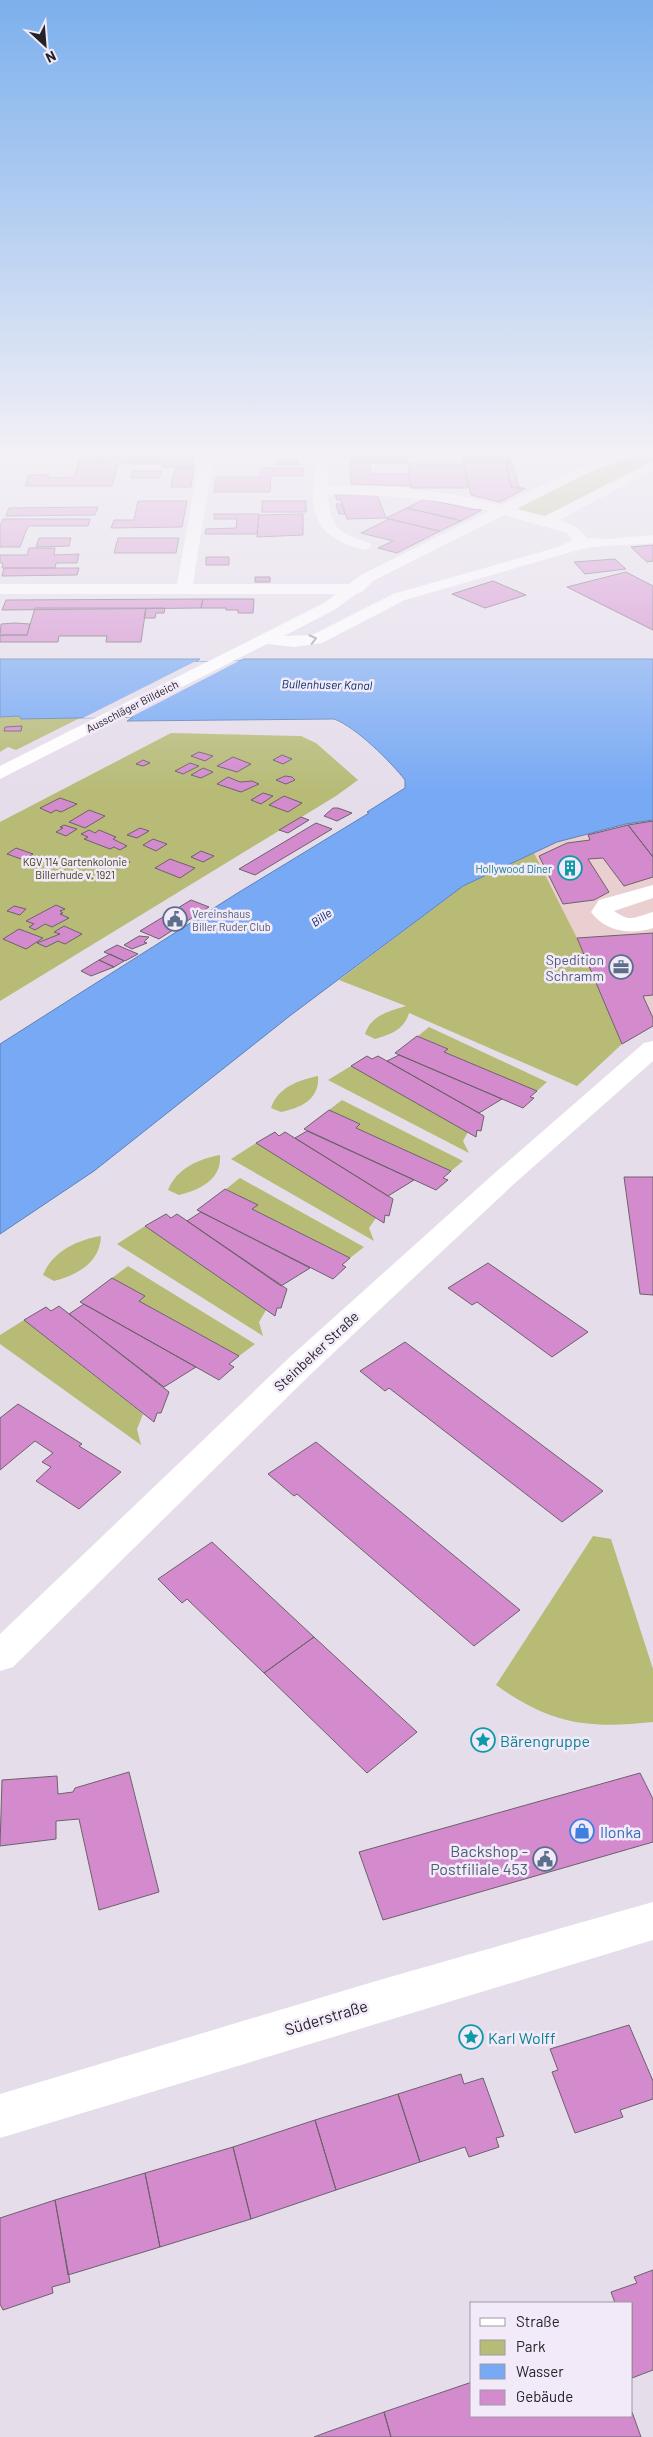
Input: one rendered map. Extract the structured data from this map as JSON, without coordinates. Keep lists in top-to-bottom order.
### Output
{
  "streets": {
    "street": ["Ausschläger Billdeich", "Steinbeker Straße", "Süderstraße"]
  },
  "water": ["Bullenhuser Kanal", "Bille"],
  "parks": ["KGV 114 Gartenkolonie Billerhude v. 1921"],
  "places": {
    "building": ["Hollywood Diner"],
    "public building": ["Vereinshaus Biller Ruder Club", "Backshop - Postfiliale 453"],
    "office": ["Spedition Schramm"],
    "place": ["Bärengruppe", "Karl Wolff"],
    "shop": ["Ilonka"]
  },
  "legend": [
    "Straße",
    "Park",
    "Wasser",
    "Gebäude"
  ],
  "north": "bottom right"
}
